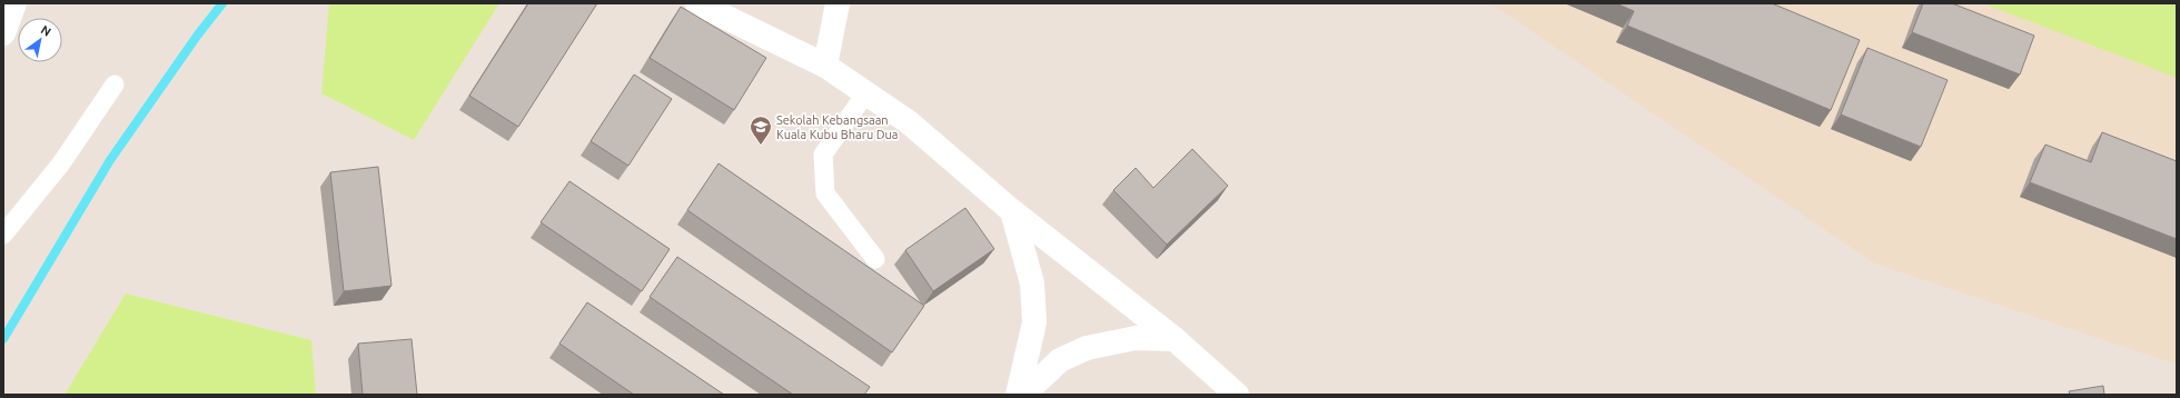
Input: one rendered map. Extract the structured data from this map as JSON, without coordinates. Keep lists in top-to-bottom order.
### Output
{
  "places": {
    "school or university": ["Sekolah Kebangsaan Kuala Kubu Bharu Dua"]
  },
  "north": "top right"
}
